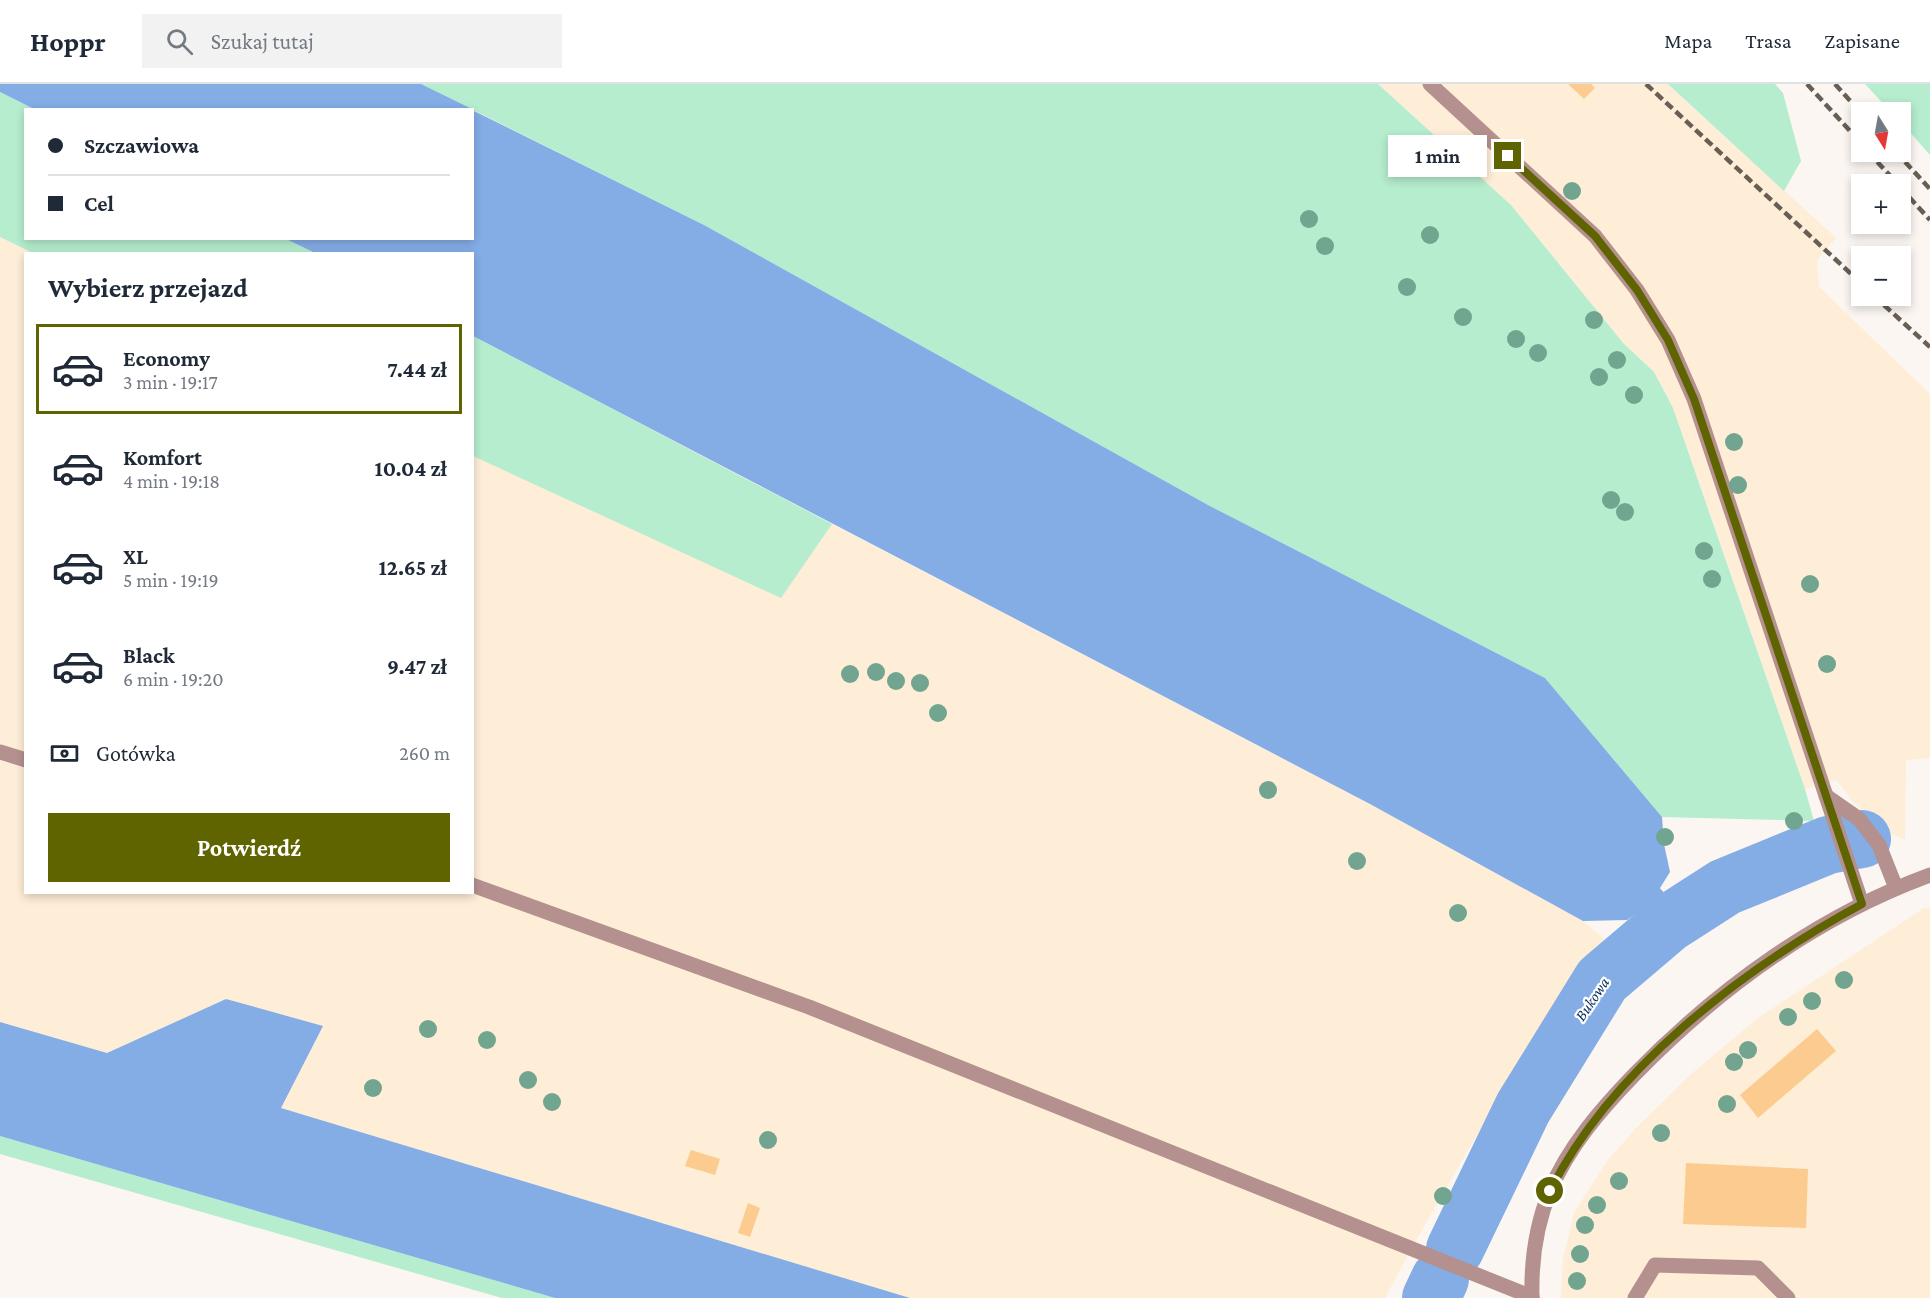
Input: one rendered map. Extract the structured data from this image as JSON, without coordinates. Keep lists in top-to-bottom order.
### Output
{
  "water": ["Bukowa"],
  "north": "bottom",
  "page": {
    "header": "Hoppr",
    "search": "Szukaj tutaj",
    "nav": ["Mapa", "Trasa", "Zapisane"],
    "map_buttons": ["+", "−"],
    "banner": ["Szczawiowa", "Cel"],
    "bubble": "1 min",
    "heading": "Wybierz przejazd",
    "list": [
      {
        "name": "Economy",
        "note": "3 min · 19:17",
        "value": "7.44 zł"
      },
      {
        "name": "Komfort",
        "note": "4 min · 19:18",
        "value": "10.04 zł"
      },
      {
        "name": "XL",
        "note": "5 min · 19:19",
        "value": "12.65 zł"
      },
      {
        "name": "Black",
        "note": "6 min · 19:20",
        "value": "9.47 zł"
      }
    ],
    "pay": ["Gotówka", "260 m"],
    "buttons": "Potwierdź"
  }
}
